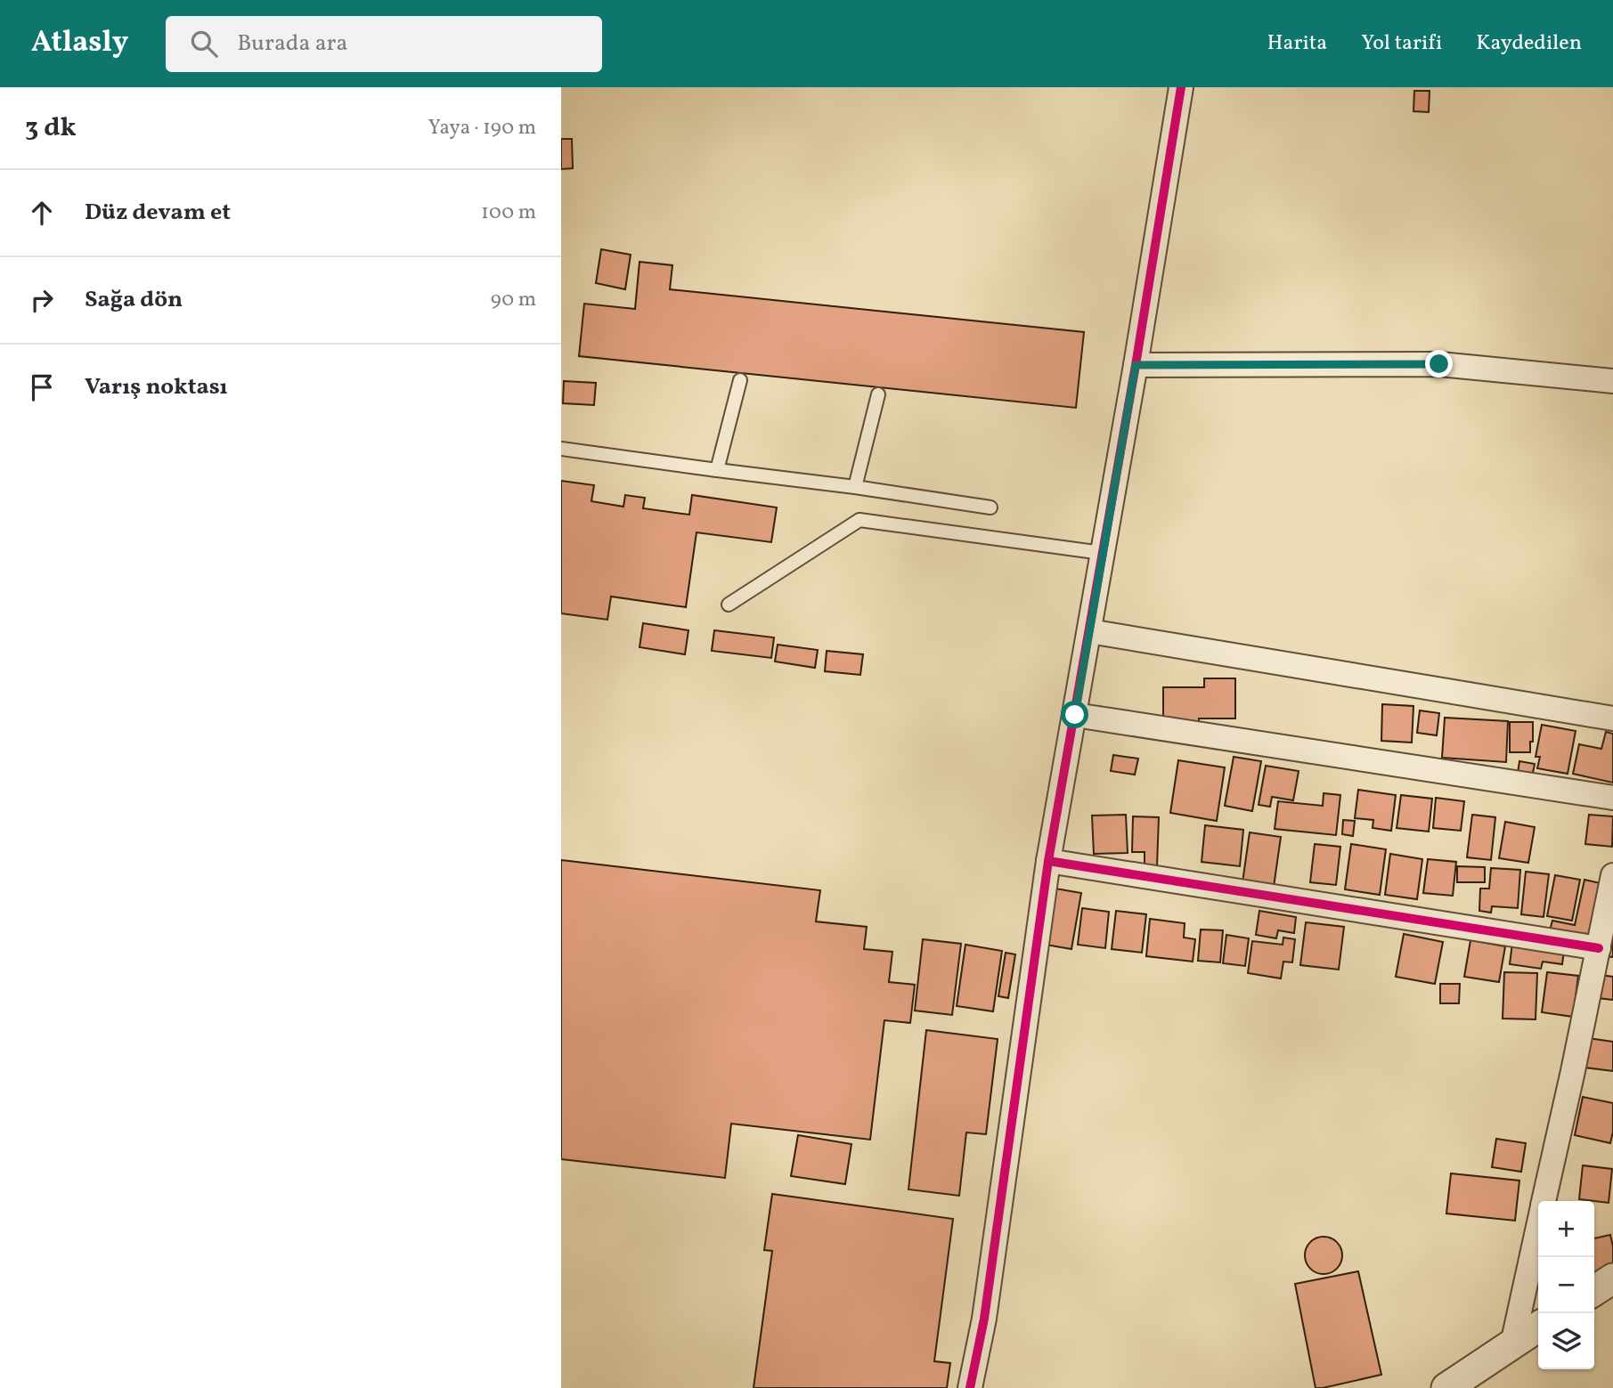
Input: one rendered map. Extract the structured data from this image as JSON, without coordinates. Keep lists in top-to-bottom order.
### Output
{
  "page": {
    "header": "Atlasly",
    "search": "Burada ara",
    "nav": ["Harita", "Yol tarifi", "Kaydedilen"],
    "heading": ["3 dk", "Yaya · 190 m"],
    "list": [
      ["Düz devam et", "100 m"],
      ["Sağa dön", "90 m"],
      "Varış noktası"
    ],
    "map_buttons": ["+", "−"]
  }
}
